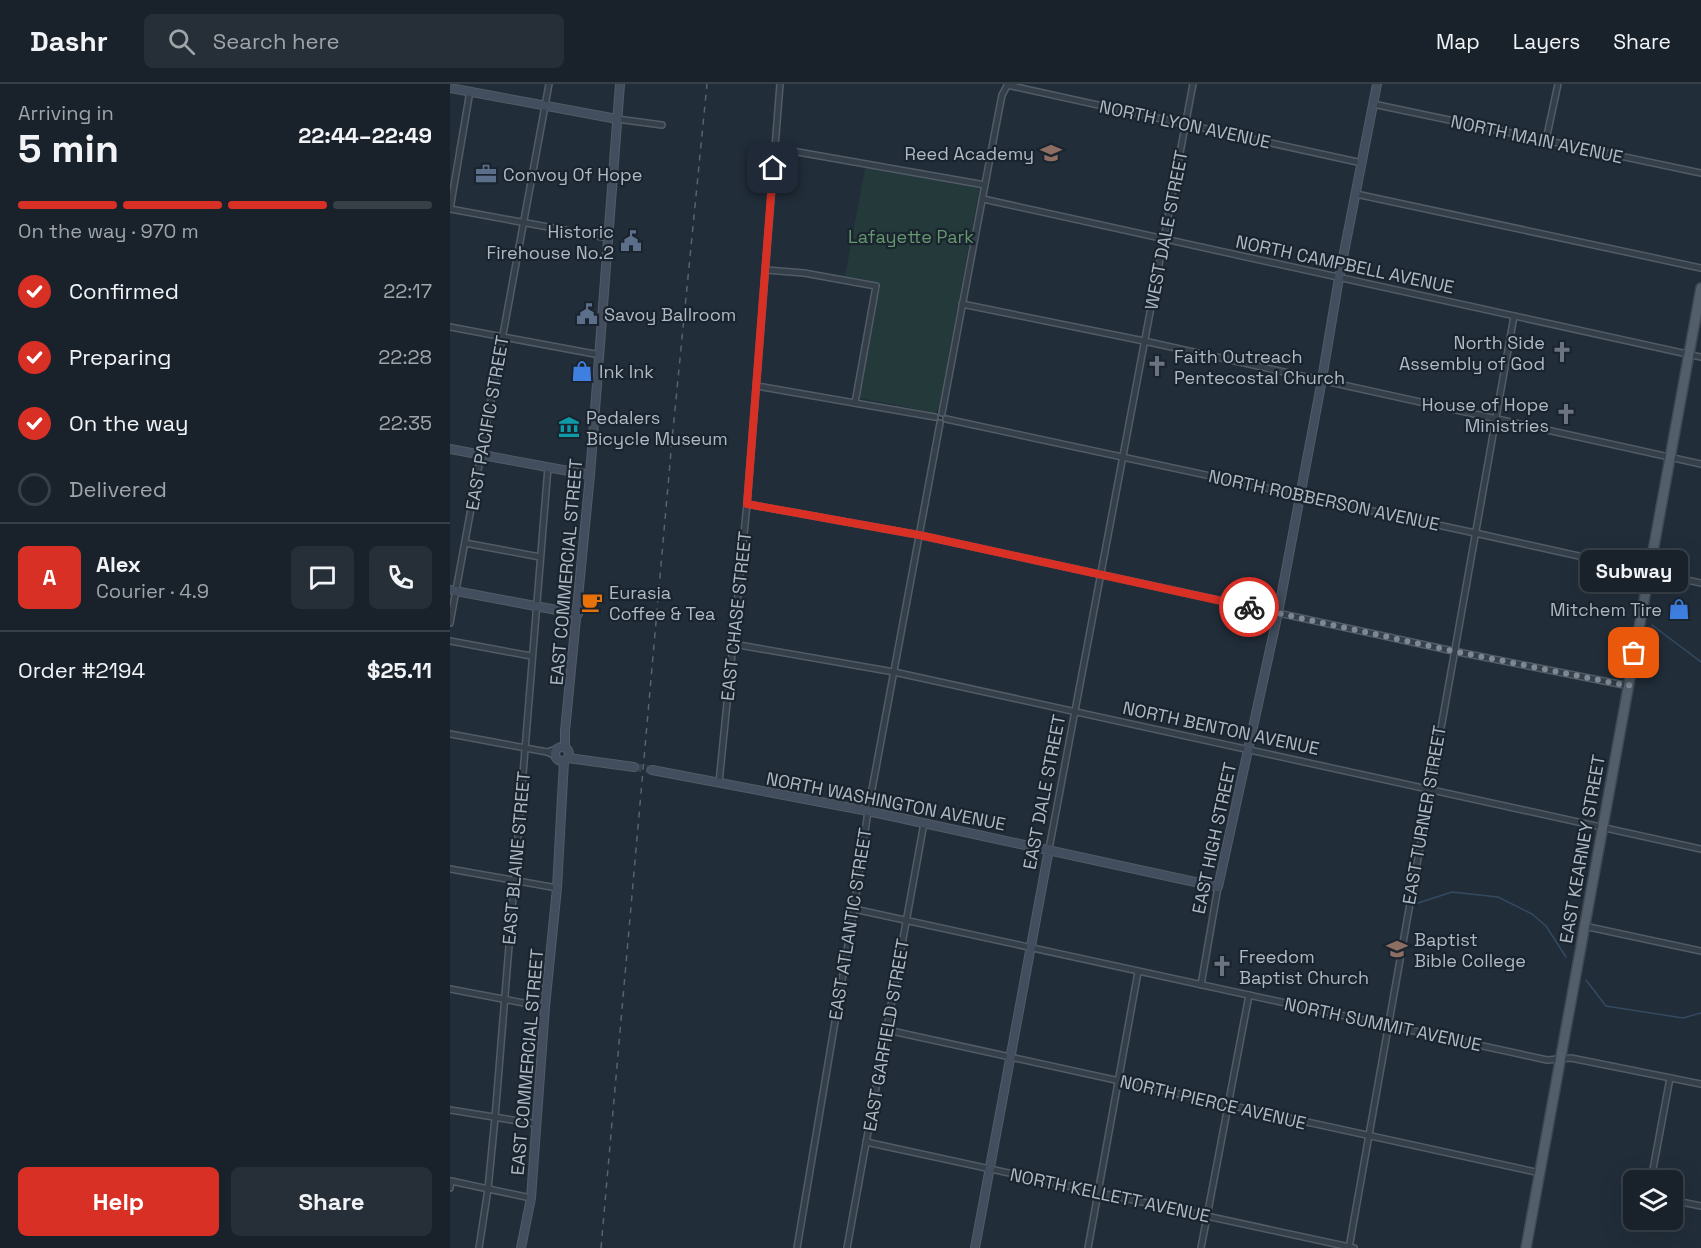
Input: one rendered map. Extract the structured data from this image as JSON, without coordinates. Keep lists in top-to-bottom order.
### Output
{
  "streets": {
    "main road": ["EAST KEARNEY STREET"],
    "street": [
      "NORTH LYON AVENUE",
      "NORTH MAIN AVENUE",
      "WEST DALE STREET",
      "NORTH CAMPBELL AVENUE",
      "EAST PACIFIC STREET",
      "NORTH ROBBERSON AVENUE",
      "EAST COMMERCIAL STREET",
      "EAST CHASE STREET",
      "NORTH BENTON AVENUE",
      "EAST DALE STREET",
      "NORTH WASHINGTON AVENUE",
      "EAST TURNER STREET",
      "EAST HIGH STREET",
      "EAST BLAINE STREET",
      "EAST ATLANTIC STREET",
      "NORTH SUMMIT AVENUE",
      "EAST GARFIELD STREET",
      "NORTH PIERCE AVENUE",
      "NORTH KELLETT AVENUE"
    ]
  },
  "crossings": [
    ["NORTH LYON AVENUE", "WEST DALE STREET"],
    ["NORTH LYON AVENUE", "EAST HIGH STREET"],
    ["NORTH MAIN AVENUE", "EAST HIGH STREET"],
    ["WEST DALE STREET", "NORTH CAMPBELL AVENUE"],
    ["WEST DALE STREET", "EAST DALE STREET"],
    ["NORTH CAMPBELL AVENUE", "EAST TURNER STREET"],
    ["NORTH CAMPBELL AVENUE", "EAST HIGH STREET"],
    ["NORTH CAMPBELL AVENUE", "EAST KEARNEY STREET"],
    ["NORTH ROBBERSON AVENUE", "EAST DALE STREET"],
    ["NORTH ROBBERSON AVENUE", "EAST TURNER STREET"],
    ["NORTH ROBBERSON AVENUE", "EAST HIGH STREET"],
    ["NORTH ROBBERSON AVENUE", "EAST KEARNEY STREET"],
    ["NORTH ROBBERSON AVENUE", "EAST ATLANTIC STREET"],
    ["EAST CHASE STREET", "NORTH BENTON AVENUE"],
    ["EAST CHASE STREET", "NORTH WASHINGTON AVENUE"],
    ["NORTH BENTON AVENUE", "EAST DALE STREET"],
    ["NORTH BENTON AVENUE", "EAST TURNER STREET"],
    ["NORTH BENTON AVENUE", "EAST HIGH STREET"],
    ["NORTH BENTON AVENUE", "EAST KEARNEY STREET"],
    ["NORTH BENTON AVENUE", "EAST ATLANTIC STREET"],
    ["EAST DALE STREET", "NORTH WASHINGTON AVENUE"],
    ["EAST DALE STREET", "NORTH SUMMIT AVENUE"],
    ["EAST DALE STREET", "NORTH PIERCE AVENUE"],
    ["EAST DALE STREET", "NORTH KELLETT AVENUE"],
    ["NORTH WASHINGTON AVENUE", "EAST HIGH STREET"],
    ["NORTH WASHINGTON AVENUE", "EAST ATLANTIC STREET"],
    ["NORTH WASHINGTON AVENUE", "EAST GARFIELD STREET"],
    ["EAST TURNER STREET", "NORTH SUMMIT AVENUE"],
    ["EAST TURNER STREET", "NORTH PIERCE AVENUE"],
    ["EAST TURNER STREET", "NORTH KELLETT AVENUE"],
    ["EAST HIGH STREET", "NORTH SUMMIT AVENUE"],
    ["EAST KEARNEY STREET", "NORTH SUMMIT AVENUE"],
    ["EAST KEARNEY STREET", "NORTH PIERCE AVENUE"],
    ["EAST ATLANTIC STREET", "NORTH SUMMIT AVENUE"],
    ["NORTH SUMMIT AVENUE", "EAST GARFIELD STREET"],
    ["EAST GARFIELD STREET", "NORTH PIERCE AVENUE"],
    ["EAST GARFIELD STREET", "NORTH KELLETT AVENUE"]
  ],
  "parks": ["Lafayette Park"],
  "places": {
    "school or university": ["Reed Academy", "Baptist Bible College"],
    "office": ["Convoy Of Hope"],
    "public building": ["Historic Firehouse No.2", "Savoy Ballroom"],
    "church": [
      "North Side Assembly of God",
      "Faith Outreach Pentecostal Church",
      "House of Hope Ministries",
      "Freedom Baptist Church"
    ],
    "shop": ["Ink Ink", "Mitchem Tire"],
    "museum": ["Pedalers Bicycle Museum"],
    "cafe": ["Eurasia Coffee & Tea"],
    "other": ["Subway"]
  },
  "page": {
    "header": "Dashr",
    "search": "Search here",
    "nav": ["Map", "Layers", "Share"],
    "heading": ["5 min", "Arriving in", "22:44–22:49"],
    "panel": [
      "Alex",
      "Courier · 4.9",
      "Order #2194",
      "$25.11"
    ],
    "bar": "On the way · 970 m",
    "list": [
      ["Confirmed", "22:17"],
      ["Preparing", "22:28"],
      ["On the way", "22:35"],
      "Delivered"
    ],
    "round": "A",
    "bubble": "Subway",
    "buttons": ["Help", "Share"]
  }
}
